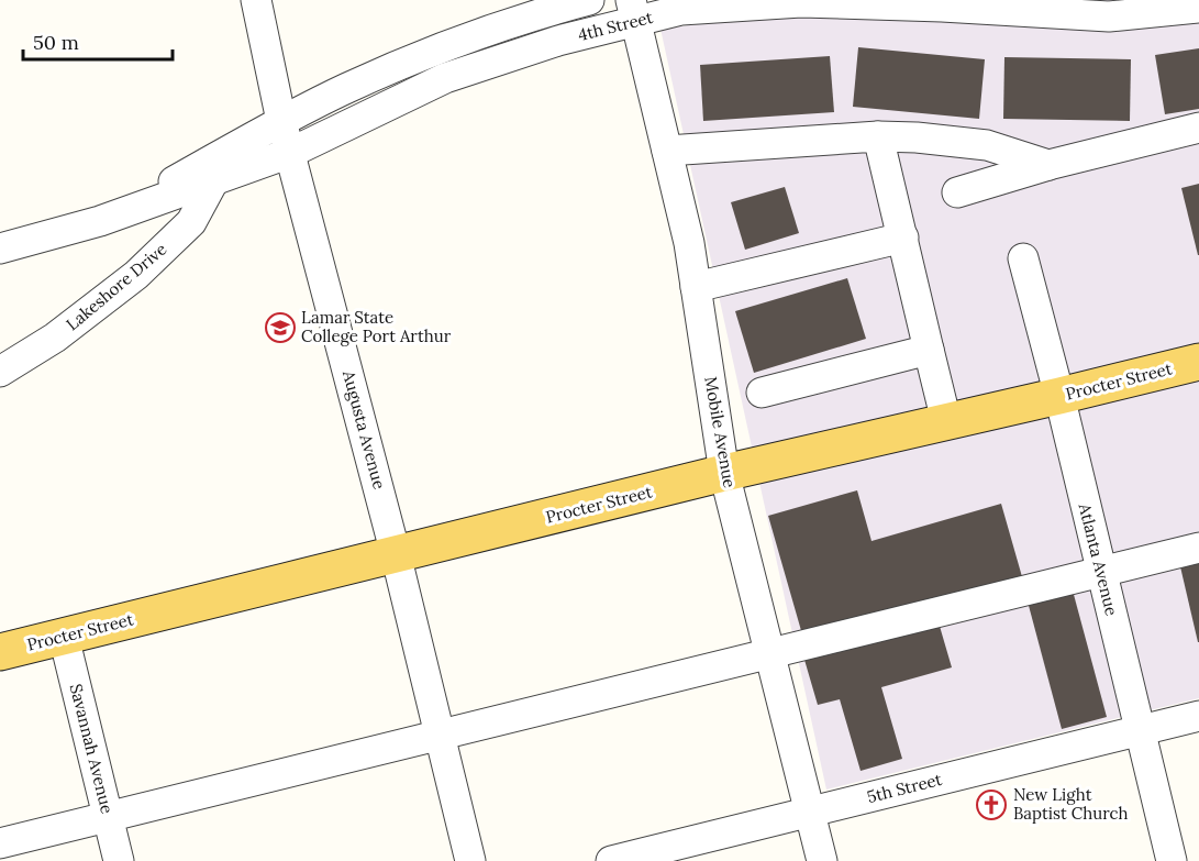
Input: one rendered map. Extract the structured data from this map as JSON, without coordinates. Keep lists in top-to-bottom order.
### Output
{
  "streets": {
    "main road": ["Procter Street"],
    "street": [
      "4th Street",
      "Lakeshore Drive",
      "Augusta Avenue",
      "Mobile Avenue",
      "Atlanta Avenue",
      "Savannah Avenue",
      "5th Street"
    ]
  },
  "crossings": [
    ["4th Street", "Augusta Avenue"],
    ["4th Street", "Mobile Avenue"],
    ["Procter Street", "Augusta Avenue"],
    ["Procter Street", "Mobile Avenue"],
    ["Procter Street", "Atlanta Avenue"],
    ["Procter Street", "Savannah Avenue"],
    ["Mobile Avenue", "5th Street"],
    ["Atlanta Avenue", "5th Street"]
  ],
  "places": {
    "school or university": ["Lamar State College Port Arthur"],
    "church": ["New Light Baptist Church"]
  },
  "scale_bar": "50 m"
}
